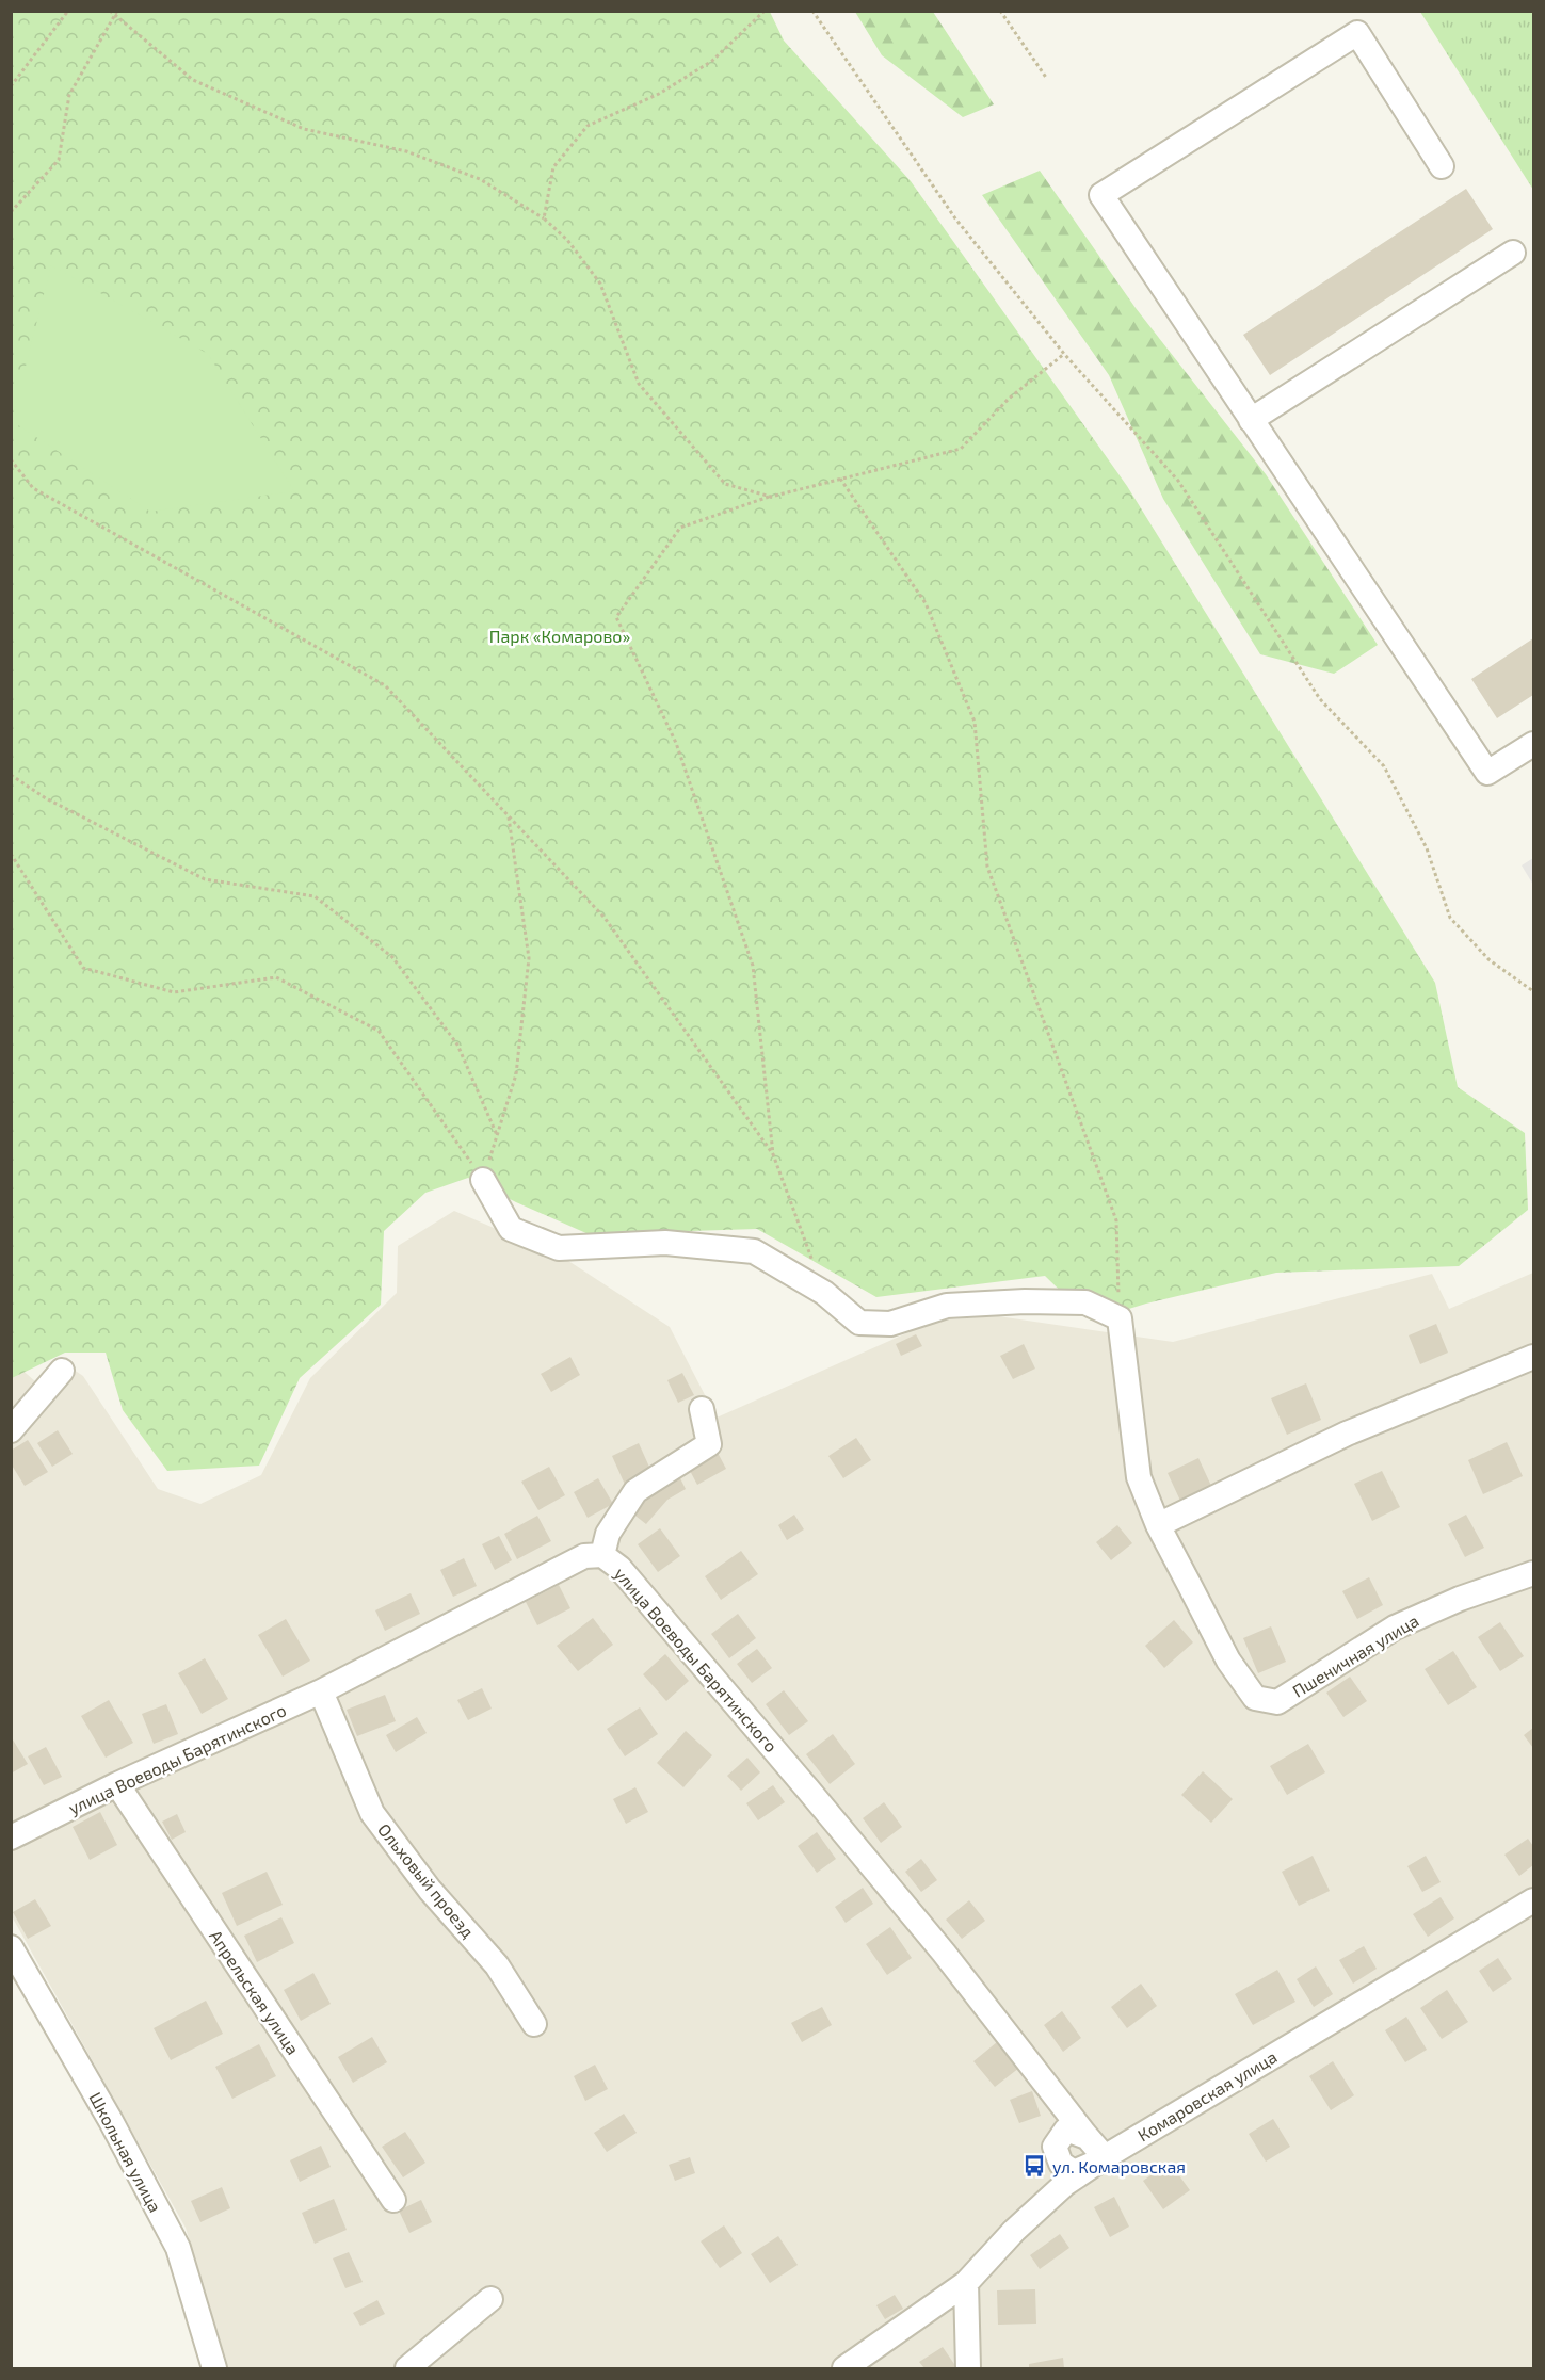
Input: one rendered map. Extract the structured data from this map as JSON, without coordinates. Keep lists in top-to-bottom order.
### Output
{
  "streets": {
    "street": [
      "Пшеничная улица",
      "улица Воеводы Барятинского",
      "Ольховый проезд",
      "Апрельская улица",
      "Комаровская улица",
      "Школьная улица"
    ]
  },
  "crossings": [
    ["улица Воеводы Барятинского", "Ольховый проезд"],
    ["улица Воеводы Барятинского", "Апрельская улица"],
    ["улица Воеводы Барятинского", "Комаровская улица"]
  ],
  "parks": ["Парк «Комарово»"],
  "places": {
    "bus stop": ["ул. Комаровская"]
  }
}
